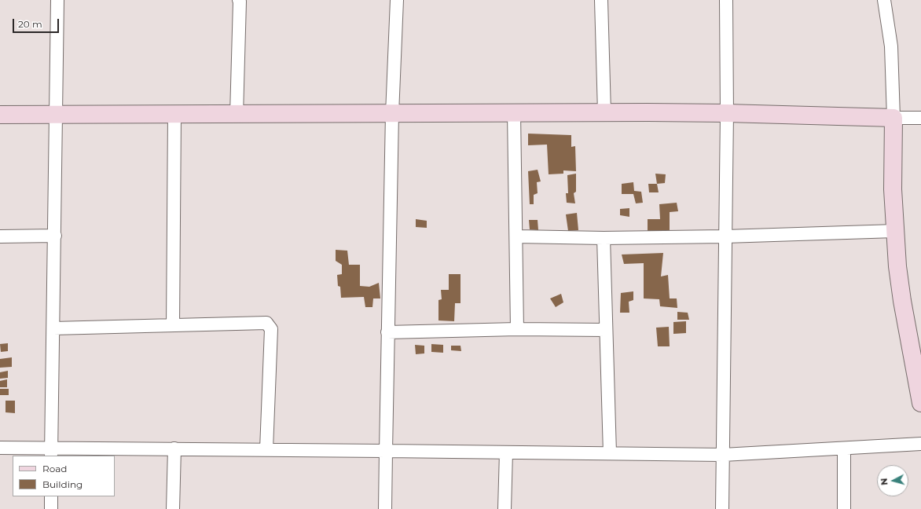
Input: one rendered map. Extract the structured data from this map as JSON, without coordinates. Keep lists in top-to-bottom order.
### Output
{
  "legend": ["Road", "Building"],
  "scale_bar": "20 m",
  "north": "left"
}
